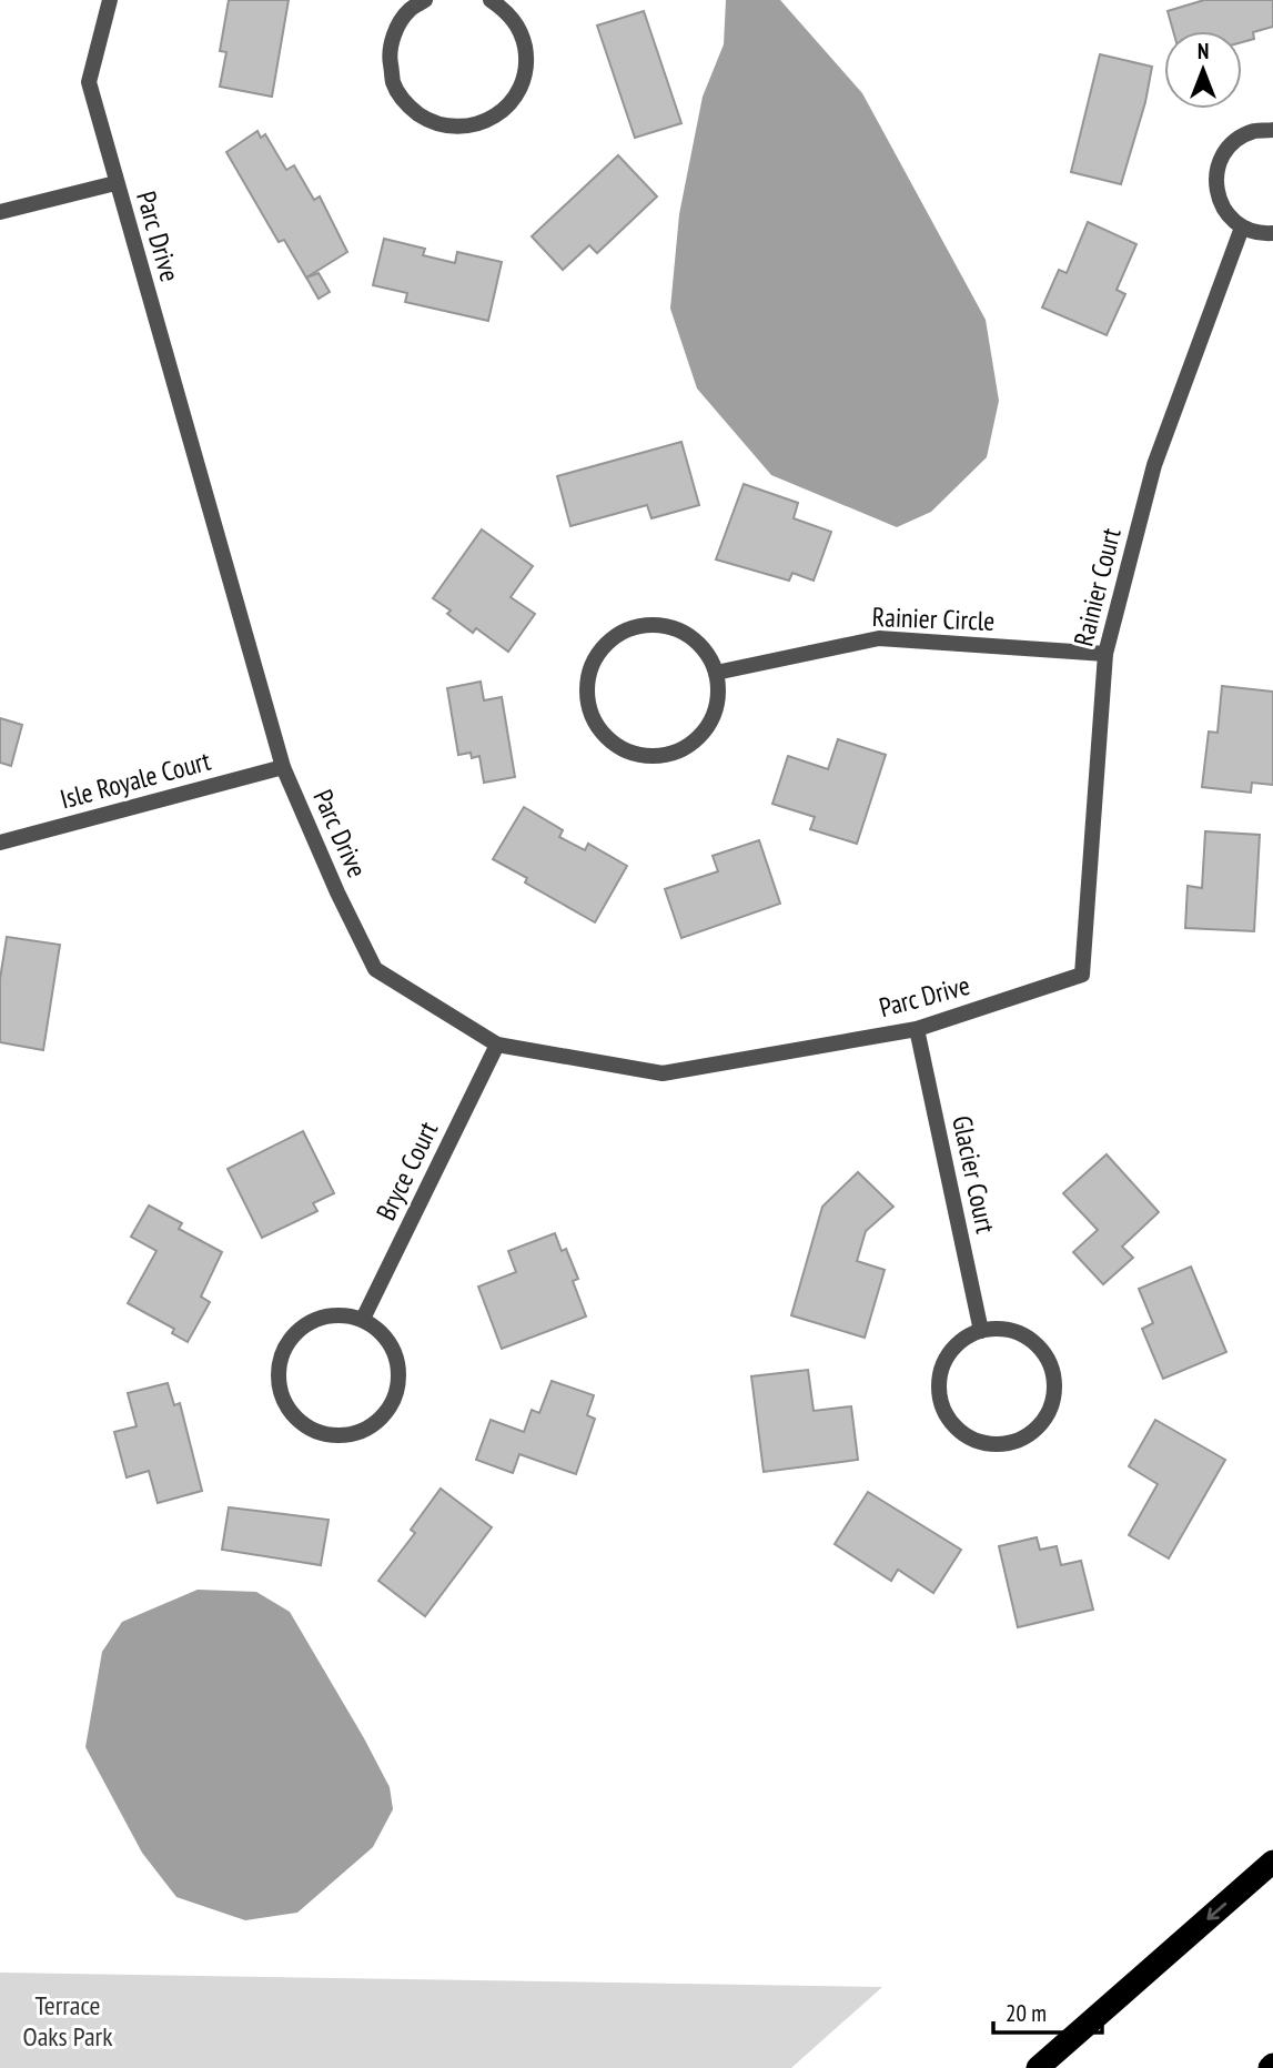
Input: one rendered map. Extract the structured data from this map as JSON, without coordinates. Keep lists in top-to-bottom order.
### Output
{
  "streets": {
    "street": [
      "Parc Drive",
      "Rainier Court",
      "Rainier Circle",
      "Isle Royale Court",
      "Bryce Court",
      "Glacier Court"
    ]
  },
  "crossings": [
    ["Parc Drive", "Rainier Court"],
    ["Parc Drive", "Isle Royale Court"],
    ["Parc Drive", "Bryce Court"],
    ["Parc Drive", "Glacier Court"],
    ["Rainier Court", "Rainier Circle"]
  ],
  "parks": ["Terrace Oaks Park"],
  "scale_bar": "20 m",
  "north": "top"
}
